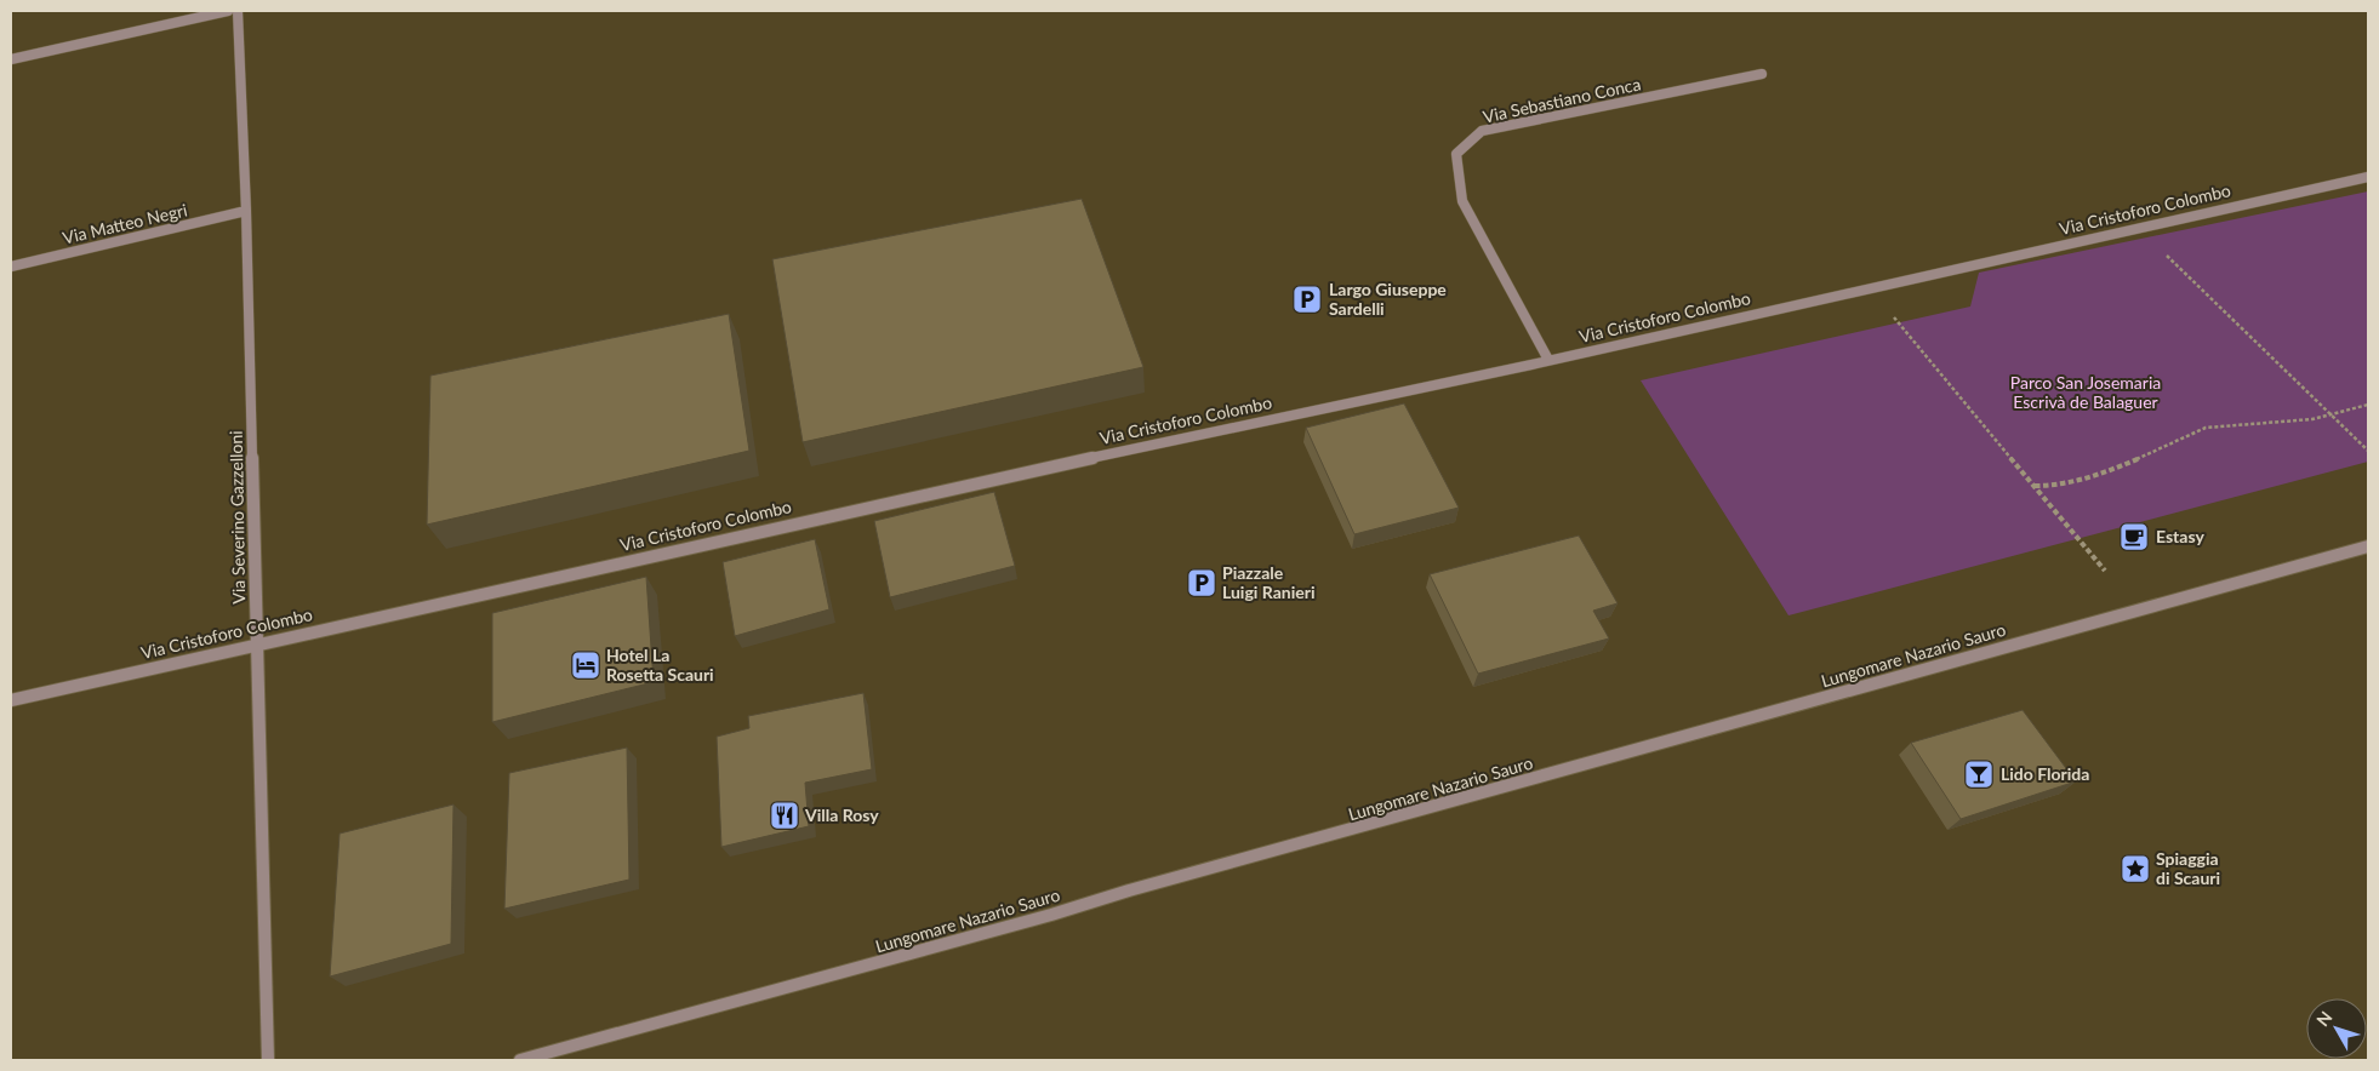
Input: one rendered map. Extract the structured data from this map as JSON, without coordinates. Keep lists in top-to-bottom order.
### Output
{
  "streets": {
    "street": [
      "Via Sebastiano Conca",
      "Via Cristoforo Colombo",
      "Via Matteo Negri",
      "Via Severino Gazzelloni",
      "Lungomare Nazario Sauro"
    ]
  },
  "crossings": [
    ["Via Sebastiano Conca", "Via Cristoforo Colombo"],
    ["Via Cristoforo Colombo", "Via Severino Gazzelloni"],
    ["Via Matteo Negri", "Via Severino Gazzelloni"]
  ],
  "parks": ["Parco San Josemaria Escrivà de Balaguer"],
  "places": {
    "parking": ["Largo Giuseppe Sardelli", "Piazzale Luigi Ranieri"],
    "cafe": ["Estasy"],
    "hotel": ["Hotel La Rosetta Scauri"],
    "bar": ["Lido Florida"],
    "restaurant": ["Villa Rosy"],
    "place": ["Spiaggia di Scauri"]
  },
  "north": "top left"
}
